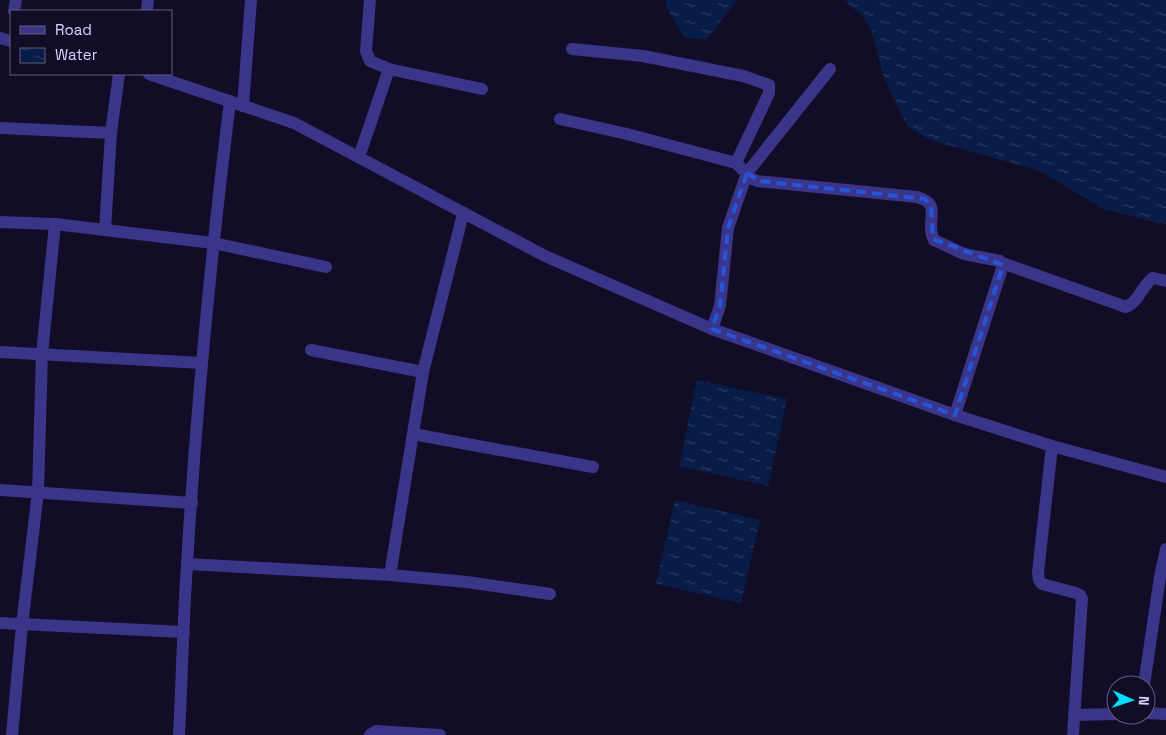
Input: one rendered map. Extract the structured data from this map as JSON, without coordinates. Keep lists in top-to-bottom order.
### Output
{
  "legend": ["Road", "Water"],
  "north": "right"
}
